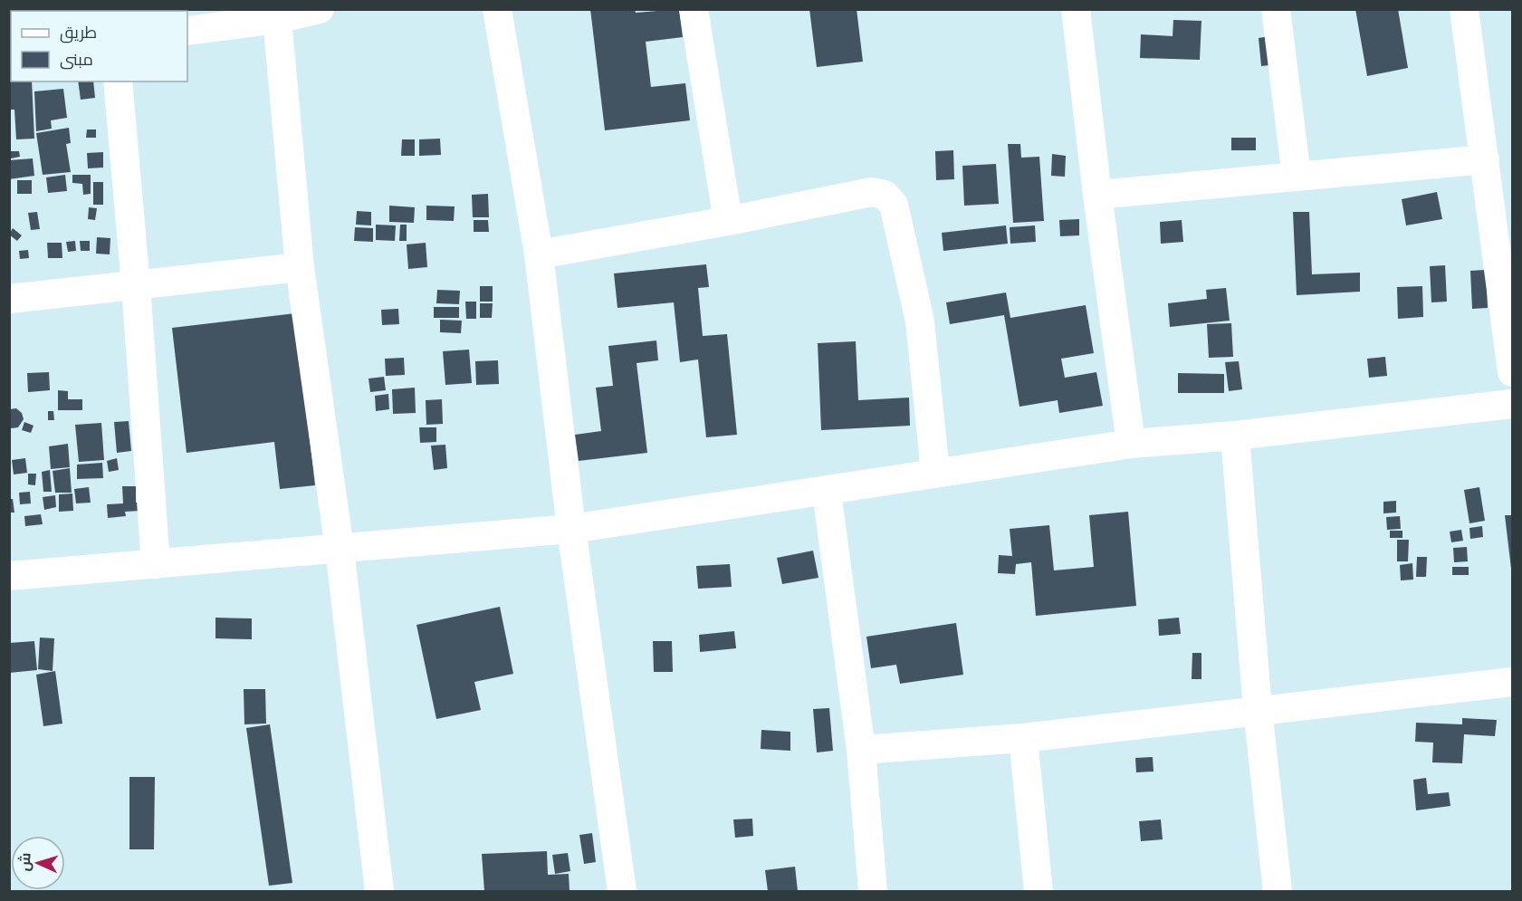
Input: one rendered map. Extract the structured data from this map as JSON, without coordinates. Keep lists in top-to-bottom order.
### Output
{
  "legend": ["طريق", "مبنى"],
  "north": "left"
}
